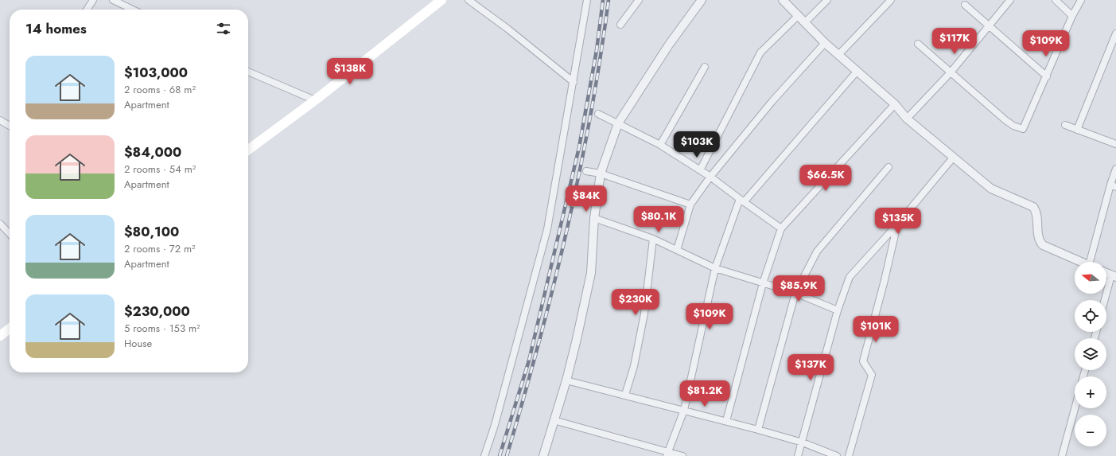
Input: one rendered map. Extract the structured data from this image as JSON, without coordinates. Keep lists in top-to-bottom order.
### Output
{
  "north": "left",
  "page": {
    "heading": "14 homes",
    "price": [
      "$117K",
      "$109K",
      "$138K",
      "$103K",
      "$66.5K",
      "$84K",
      "$80.1K",
      "$135K",
      "$85.9K",
      "$230K",
      "$109K",
      "$101K",
      "$137K",
      "$81.2K"
    ],
    "list": [
      {
        "name": "$103,000",
        "note": "2 rooms · 68 m² · Apartment"
      },
      {
        "name": "$84,000",
        "note": "2 rooms · 54 m² · Apartment"
      },
      {
        "name": "$80,100",
        "note": "2 rooms · 72 m² · Apartment"
      },
      {
        "name": "$230,000",
        "note": "5 rooms · 153 m² · House"
      }
    ],
    "map_buttons": ["+", "−"]
  }
}
